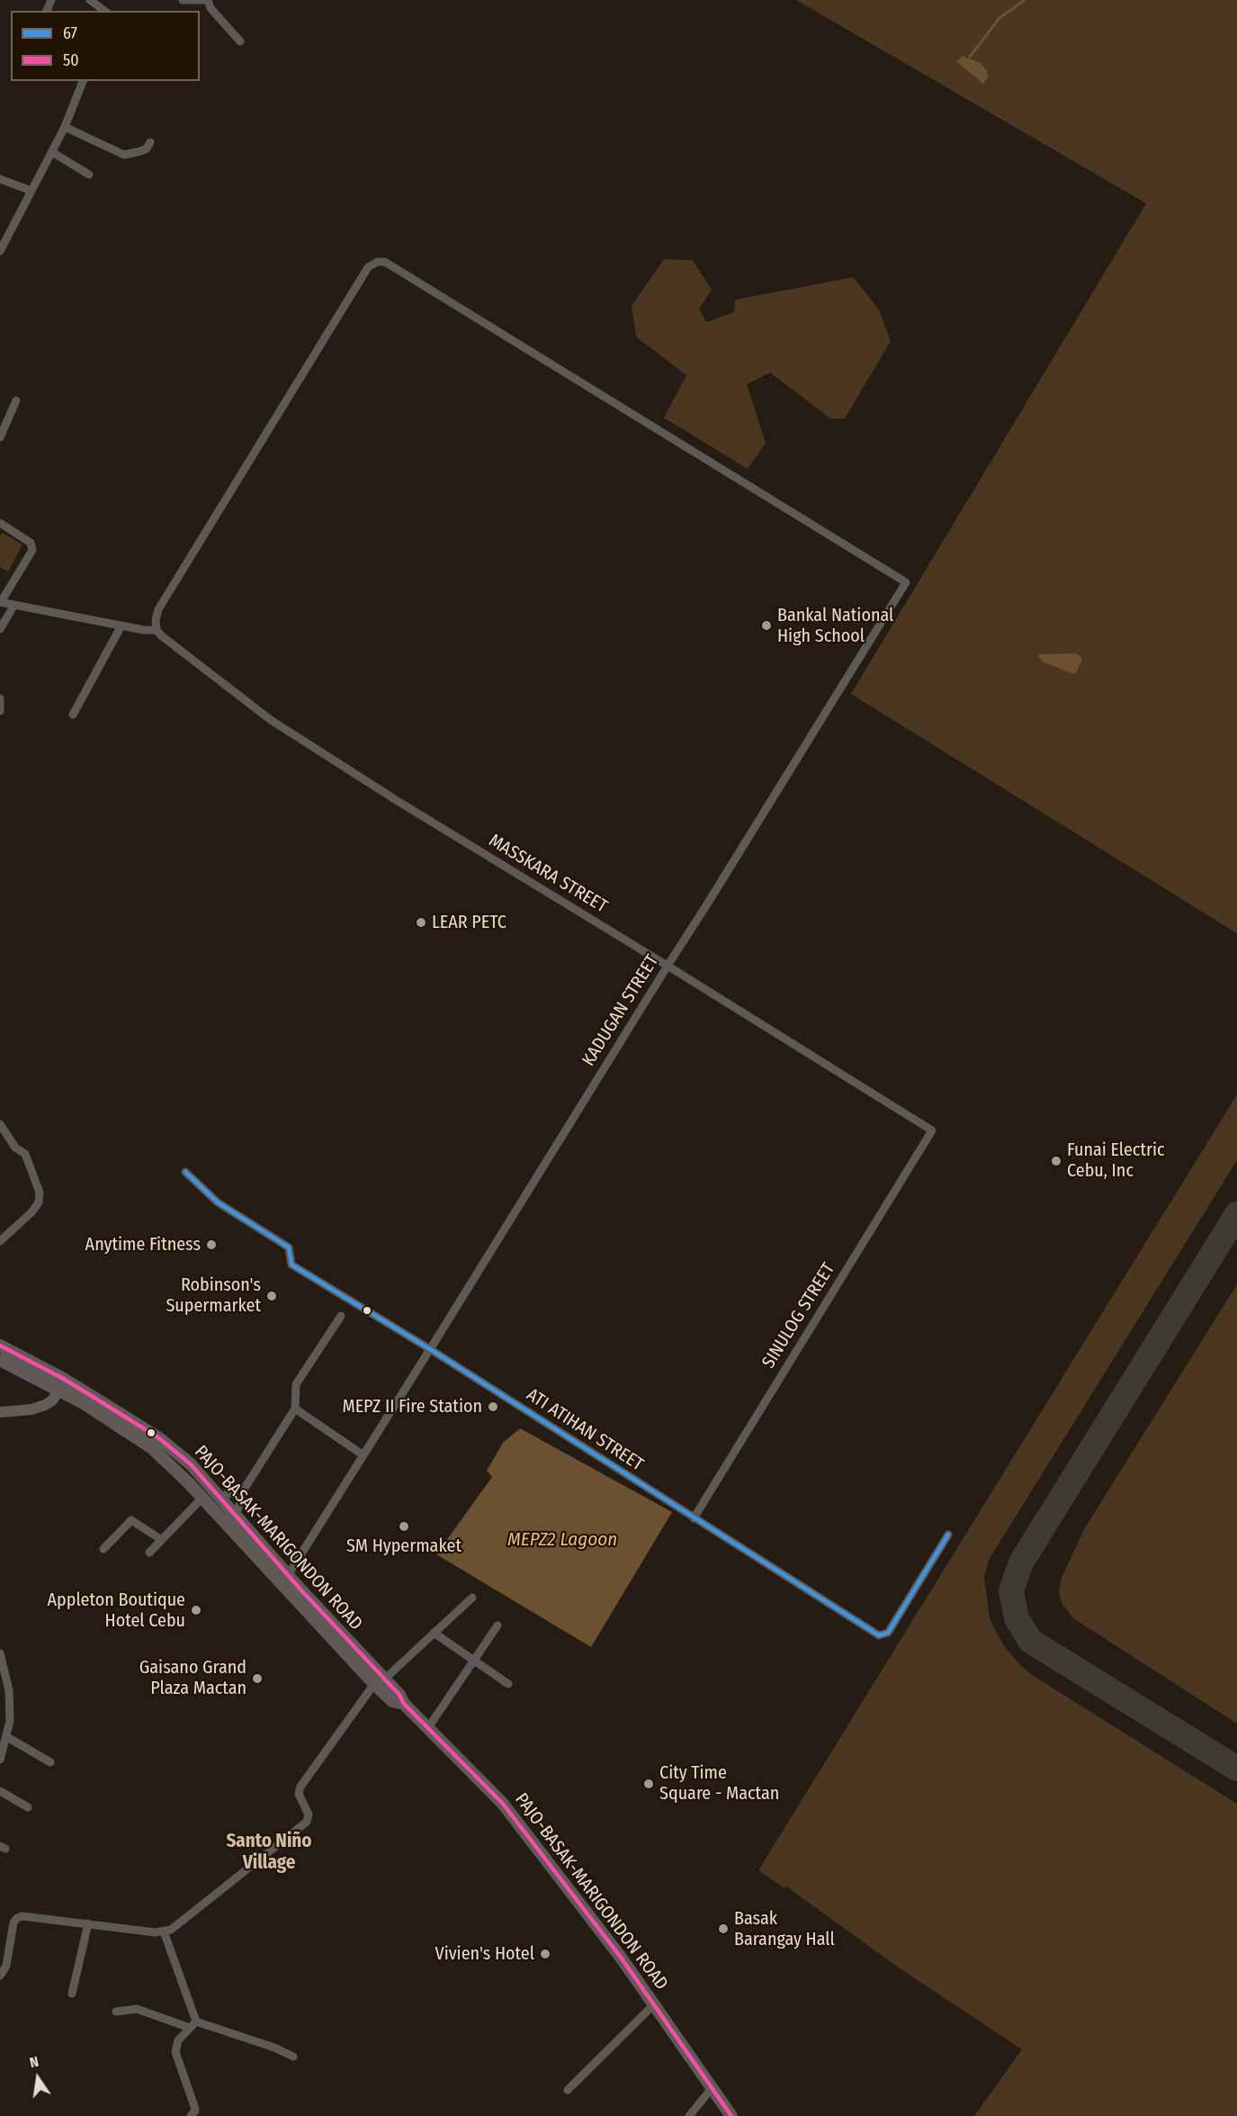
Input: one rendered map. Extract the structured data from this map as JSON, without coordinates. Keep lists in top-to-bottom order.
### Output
{
  "streets": {
    "main road": ["PAJO-BASAK-MARIGONDON ROAD"],
    "street": [
      "MASSKARA STREET",
      "KADUGAN STREET",
      "SINULOG STREET",
      "ATI ATIHAN STREET"
    ]
  },
  "crossings": [
    ["MASSKARA STREET", "KADUGAN STREET"],
    ["MASSKARA STREET", "SINULOG STREET"],
    ["KADUGAN STREET", "ATI ATIHAN STREET"],
    ["KADUGAN STREET", "PAJO-BASAK-MARIGONDON ROAD"],
    ["SINULOG STREET", "ATI ATIHAN STREET"]
  ],
  "districts": ["Santo Niño Village"],
  "water": ["MEPZ2 Lagoon"],
  "places": [
    "Bankal National High School",
    "LEAR PETC",
    "Funai Electric Cebu, Inc",
    "Anytime Fitness",
    "Robinson's Supermarket",
    "MEPZ II Fire Station",
    "SM Hypermaket",
    "Appleton Boutique Hotel Cebu",
    "Gaisano Grand Plaza Mactan",
    "City Time Square - Mactan",
    "Basak Barangay Hall",
    "Vivien's Hotel"
  ],
  "lines": ["transit line 67", "transit line 50"],
  "legend": ["67", "50"],
  "north": "top"
}
